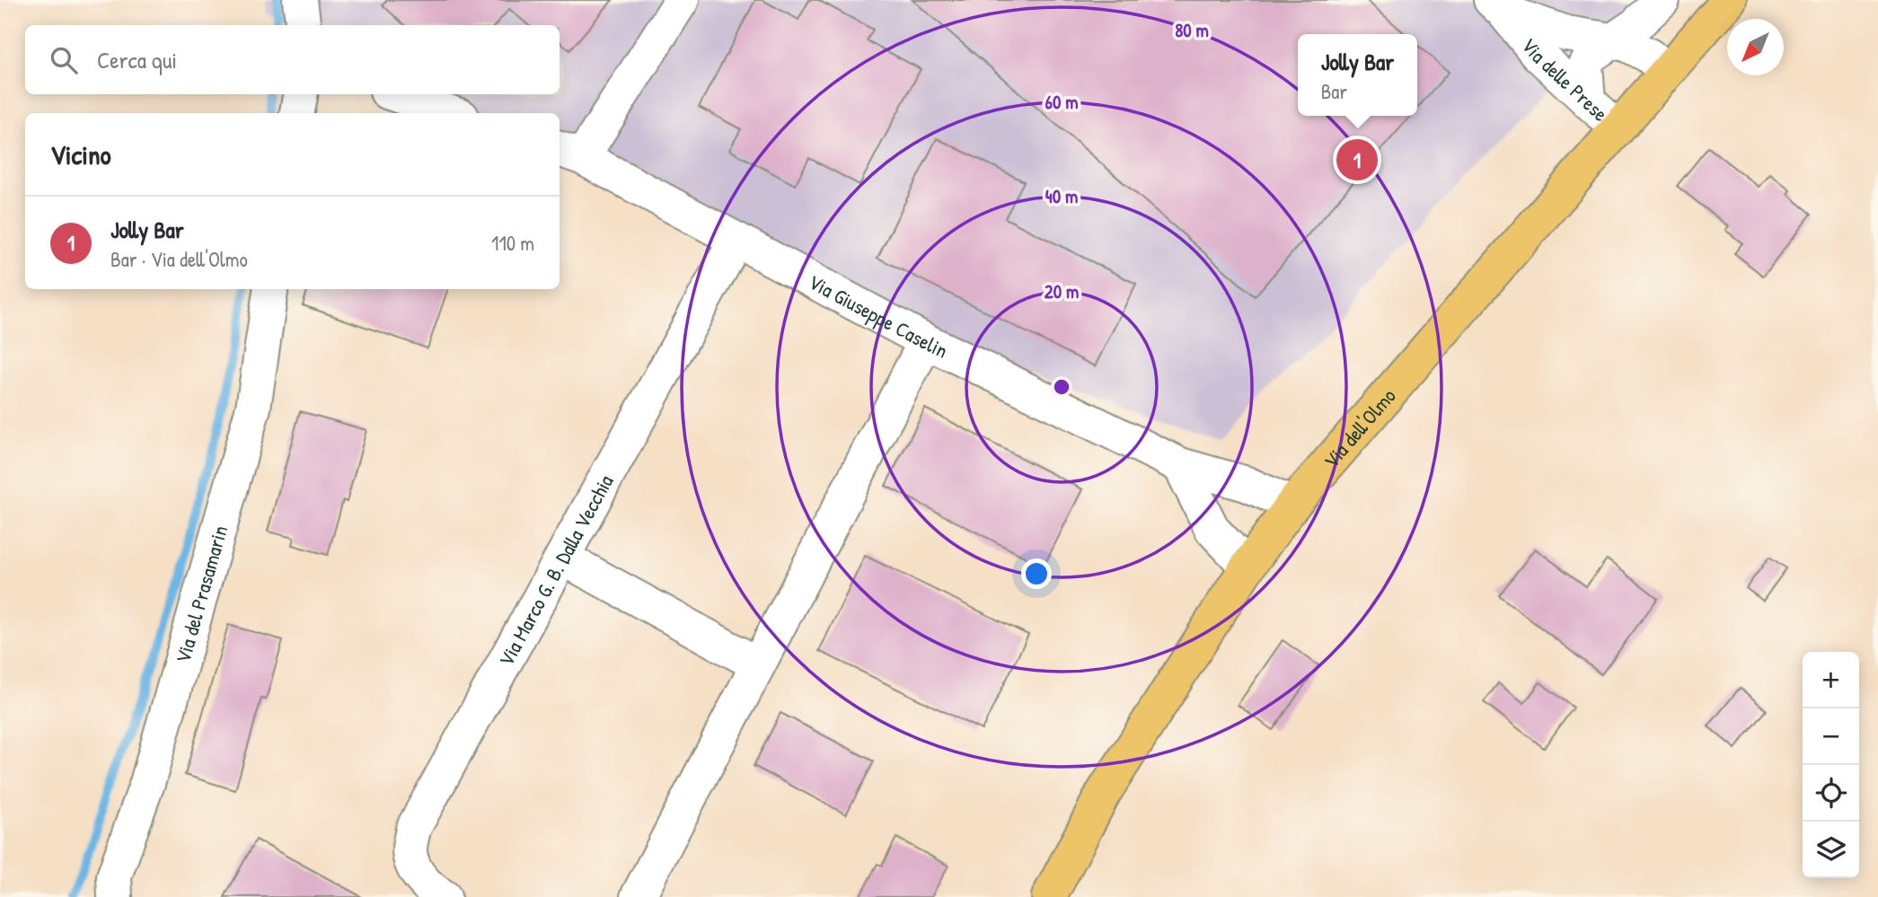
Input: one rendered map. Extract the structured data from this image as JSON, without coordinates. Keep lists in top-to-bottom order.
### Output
{
  "streets": {
    "main road": ["Via dell'Olmo"],
    "street": [
      "Via delle Prese",
      "Via Giuseppe Caselin",
      "Via Marco G. B. Dalla Vecchia",
      "Via del Prasamarin"
    ]
  },
  "crossings": [
    ["Via delle Prese", "Via dell'Olmo"],
    ["Via Giuseppe Caselin", "Via dell'Olmo"],
    ["Via Giuseppe Caselin", "Via Marco G. B. Dalla Vecchia"]
  ],
  "north": "bottom left",
  "page": {
    "search": "Cerca qui",
    "popup": ["Jolly Bar", "Bar"],
    "heading": "Vicino",
    "pins": "1",
    "list": [
      {
        "mark": "1",
        "name": "Jolly Bar",
        "note": "Bar · Via dell'Olmo",
        "value": "110 m"
      }
    ],
    "map_buttons": ["+", "−"]
  },
  "rings": [
    "80 m",
    "60 m",
    "40 m",
    "20 m"
  ]
}
